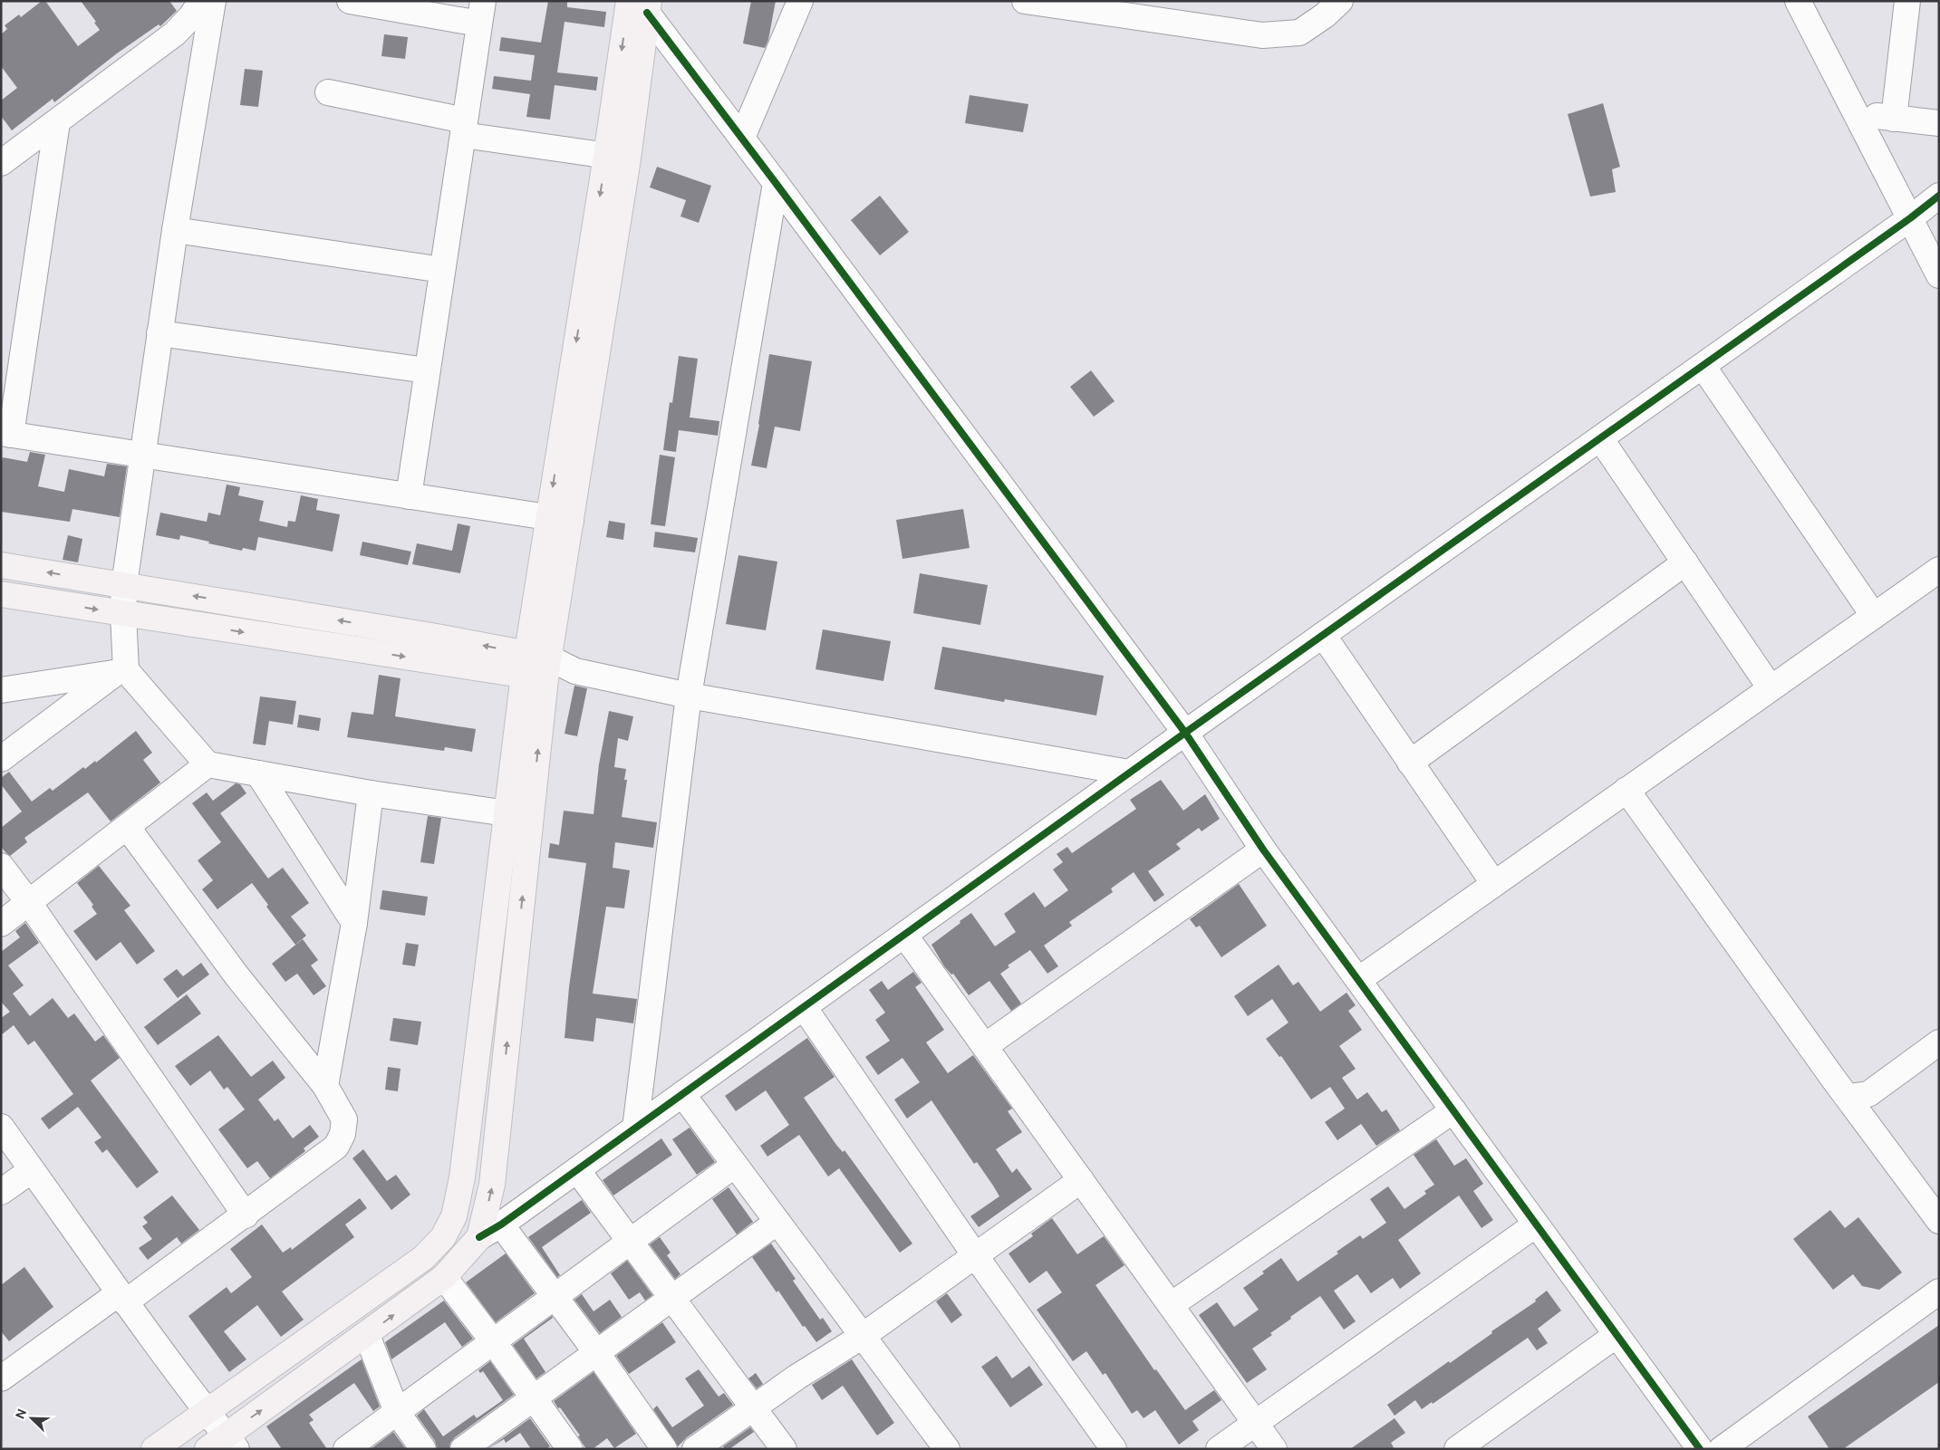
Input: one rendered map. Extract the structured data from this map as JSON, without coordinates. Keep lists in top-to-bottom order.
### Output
{
  "north": "top left"
}
